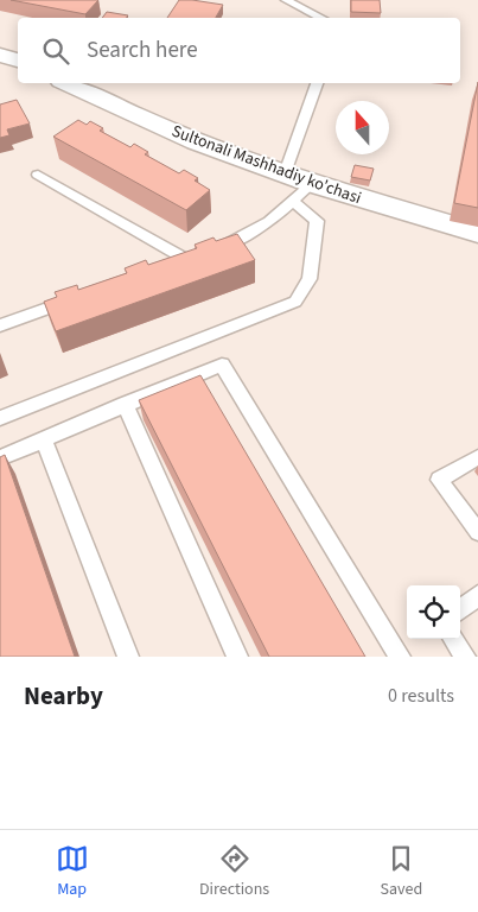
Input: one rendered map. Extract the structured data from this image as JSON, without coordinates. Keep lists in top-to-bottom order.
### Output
{
  "streets": {
    "street": ["Sultonali Mashhadiy ko'chasi"]
  },
  "north": "top",
  "page": {
    "search": "Search here",
    "heading": ["Nearby", "0 results"],
    "nav": ["Map", "Directions", "Saved"]
  }
}
